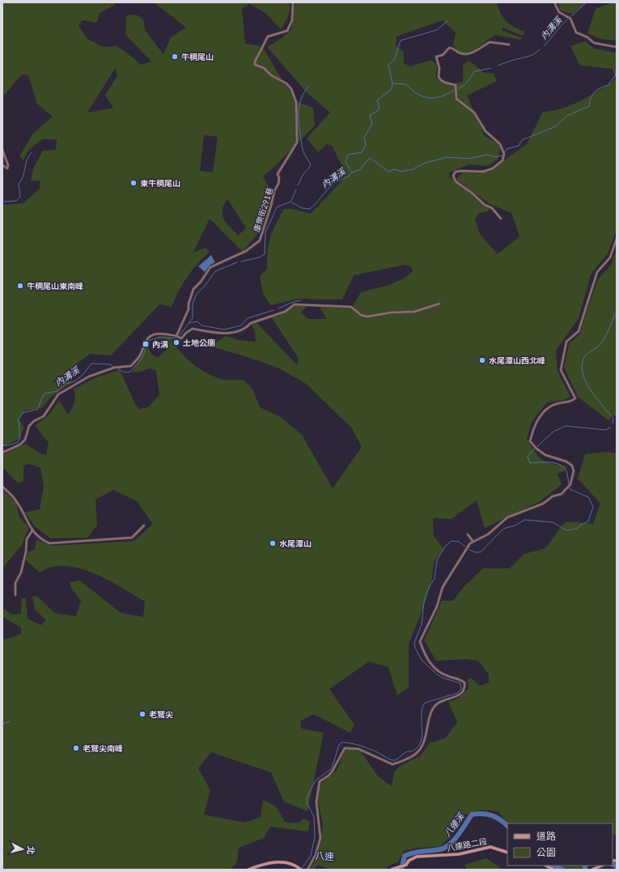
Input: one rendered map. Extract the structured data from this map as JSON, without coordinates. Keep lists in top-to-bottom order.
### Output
{
  "streets": {
    "street": ["康樂街291巷", "八連路二段"]
  },
  "districts": ["八連"],
  "water": ["內溝溪", "八連溪"],
  "places": {
    "other": [
      "牛稠尾山",
      "東牛稠尾山",
      "牛稠尾山東南峰",
      "土地公廟",
      "水尾潭山西北峰",
      "水尾潭山",
      "老鷲尖",
      "老鷲尖南峰"
    ],
    "transit": ["內溝"]
  },
  "legend": ["道路", "公園"],
  "north": "right"
}
